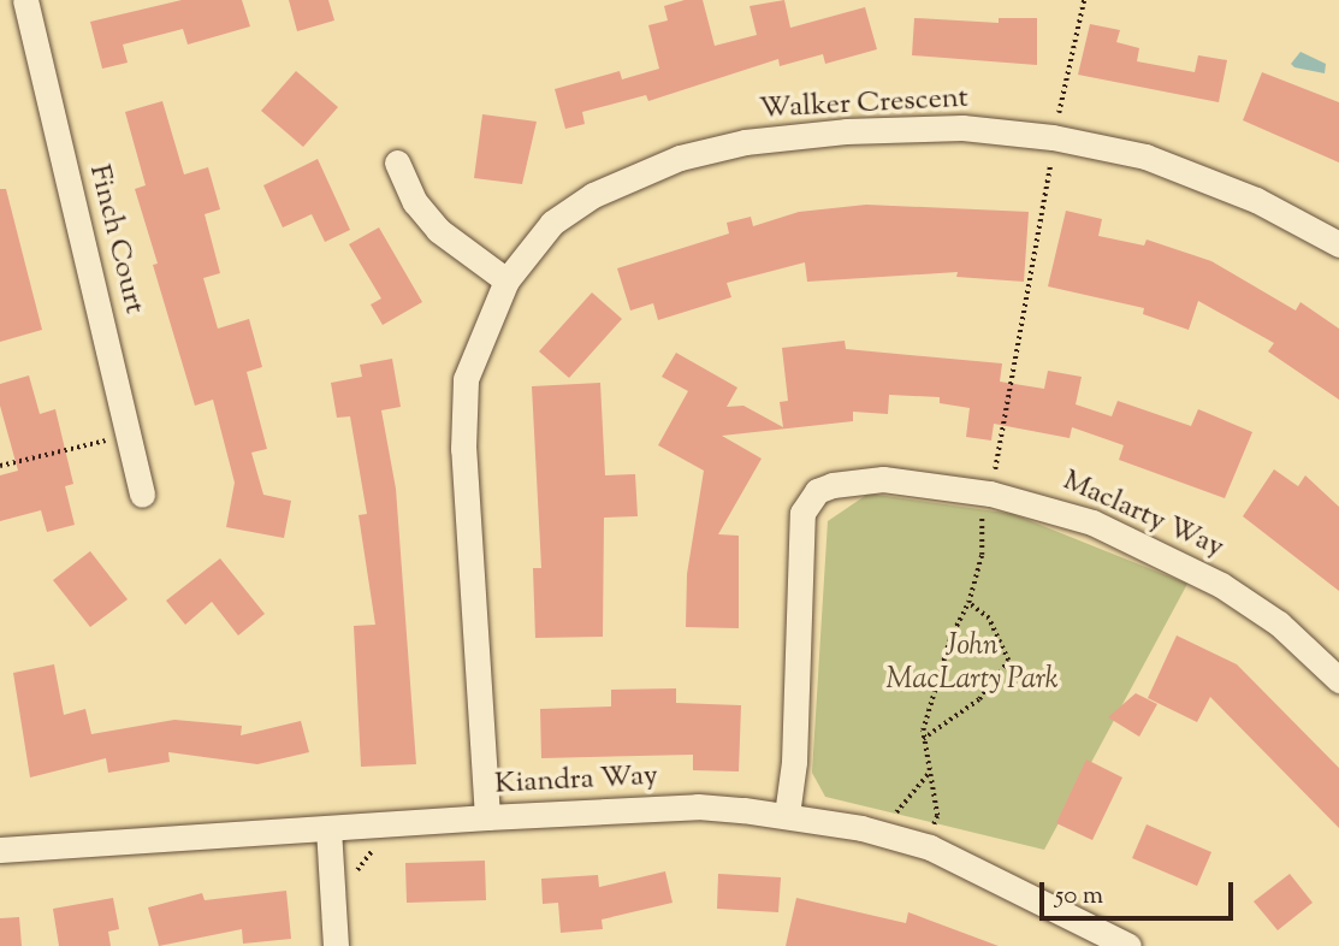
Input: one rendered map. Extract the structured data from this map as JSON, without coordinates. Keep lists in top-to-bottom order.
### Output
{
  "streets": {
    "street": [
      "Walker Crescent",
      "Finch Court",
      "Maclarty Way",
      "Kiandra Way"
    ]
  },
  "crossings": [
    ["Walker Crescent", "Kiandra Way"],
    ["Maclarty Way", "Kiandra Way"]
  ],
  "parks": ["John MacLarty Park"],
  "scale_bar": "50 m"
}
